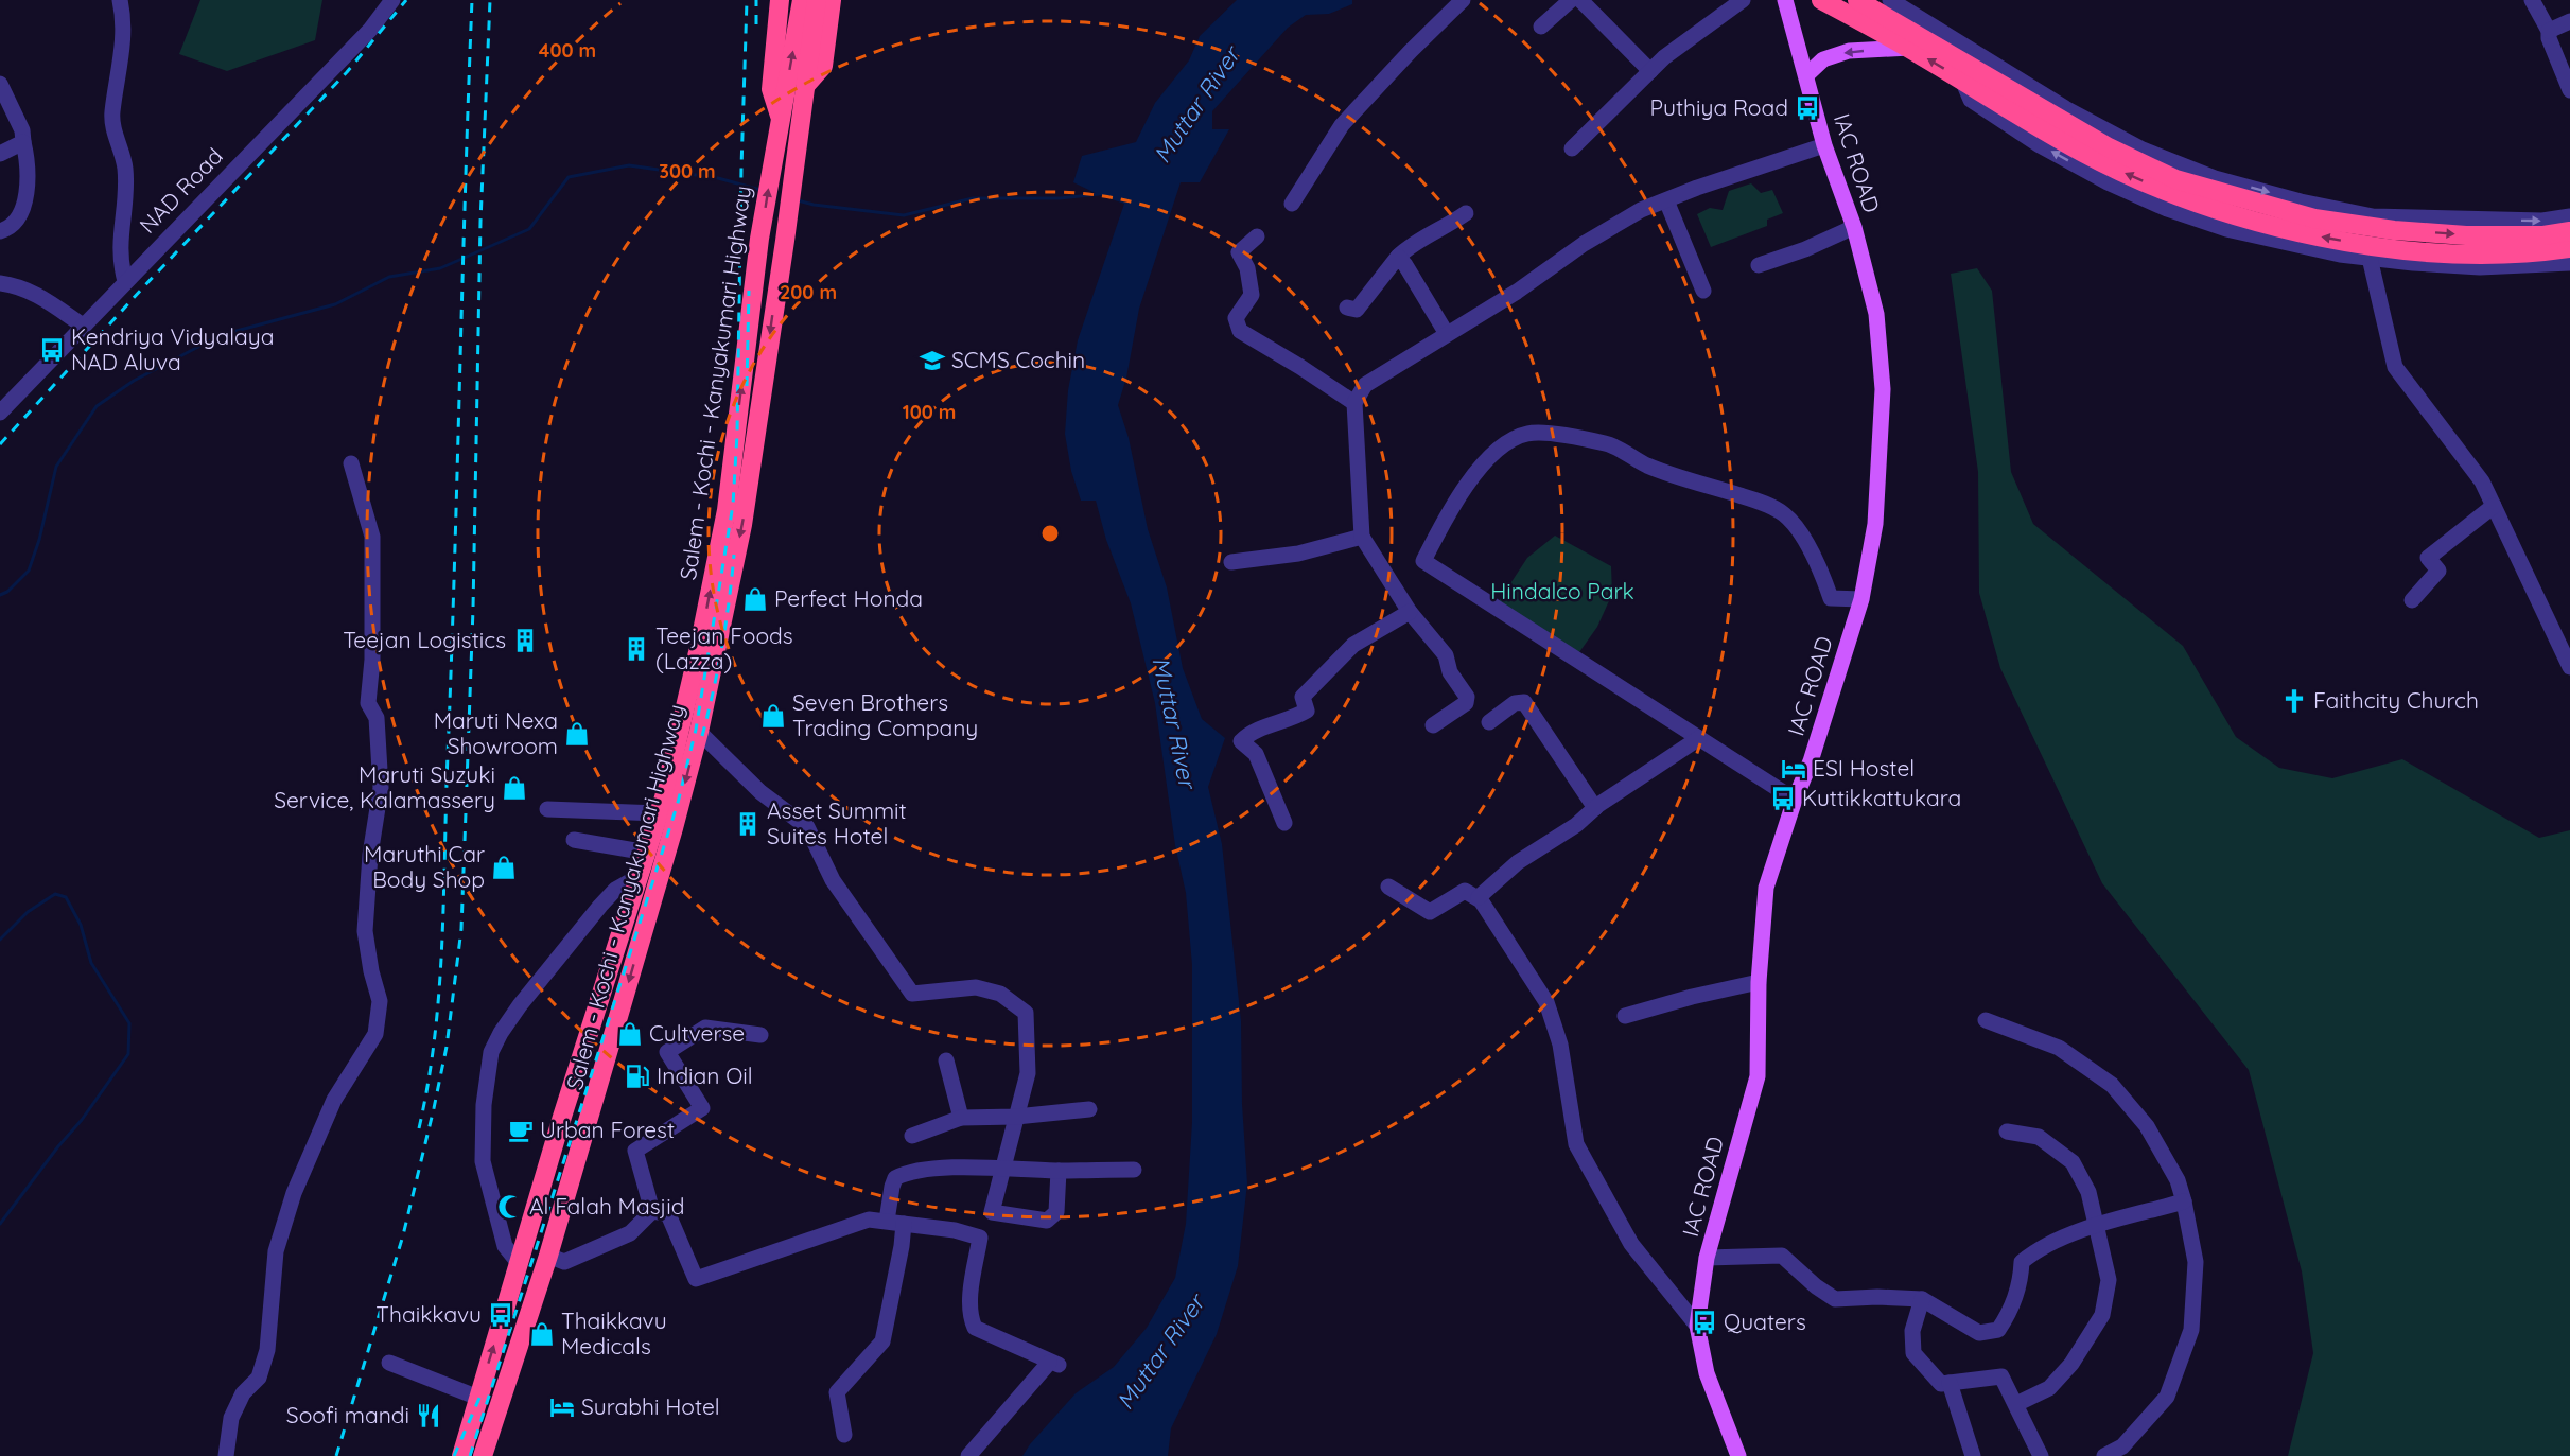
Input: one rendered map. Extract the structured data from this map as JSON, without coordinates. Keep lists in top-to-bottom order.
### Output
{
  "streets": {
    "highway": ["Salem - Kochi - Kanyakumari Highway"],
    "main road": ["IAC ROAD"],
    "street": ["NAD Road"]
  },
  "water": ["Muttar River"],
  "parks": ["Hindalco Park"],
  "places": {
    "bus stop": [
      "Puthiya Road",
      "Kendriya Vidyalaya NAD Aluva",
      "Kuttikkattukara",
      "Thaikkavu",
      "Quaters"
    ],
    "school or university": ["SCMS Cochin"],
    "shop": [
      "Perfect Honda",
      "Seven Brothers Trading Company",
      "Maruti Nexa Showroom",
      "Maruti Suzuki Service, Kalamassery",
      "Maruthi Car Body Shop",
      "Cultverse",
      "Thaikkavu Medicals"
    ],
    "building": ["Teejan Logistics", "Teejan Foods (Lazza)", "Asset Summit Suites Hotel"],
    "church": ["Faithcity Church"],
    "hotel": ["ESI Hostel", "Surabhi Hotel"],
    "fuel station": ["Indian Oil"],
    "cafe": ["Urban Forest"],
    "mosque": ["Al Falah Masjid"],
    "restaurant": ["Soofi mandi"]
  },
  "rings": [
    "400 m",
    "300 m",
    "200 m",
    "100 m"
  ]
}
